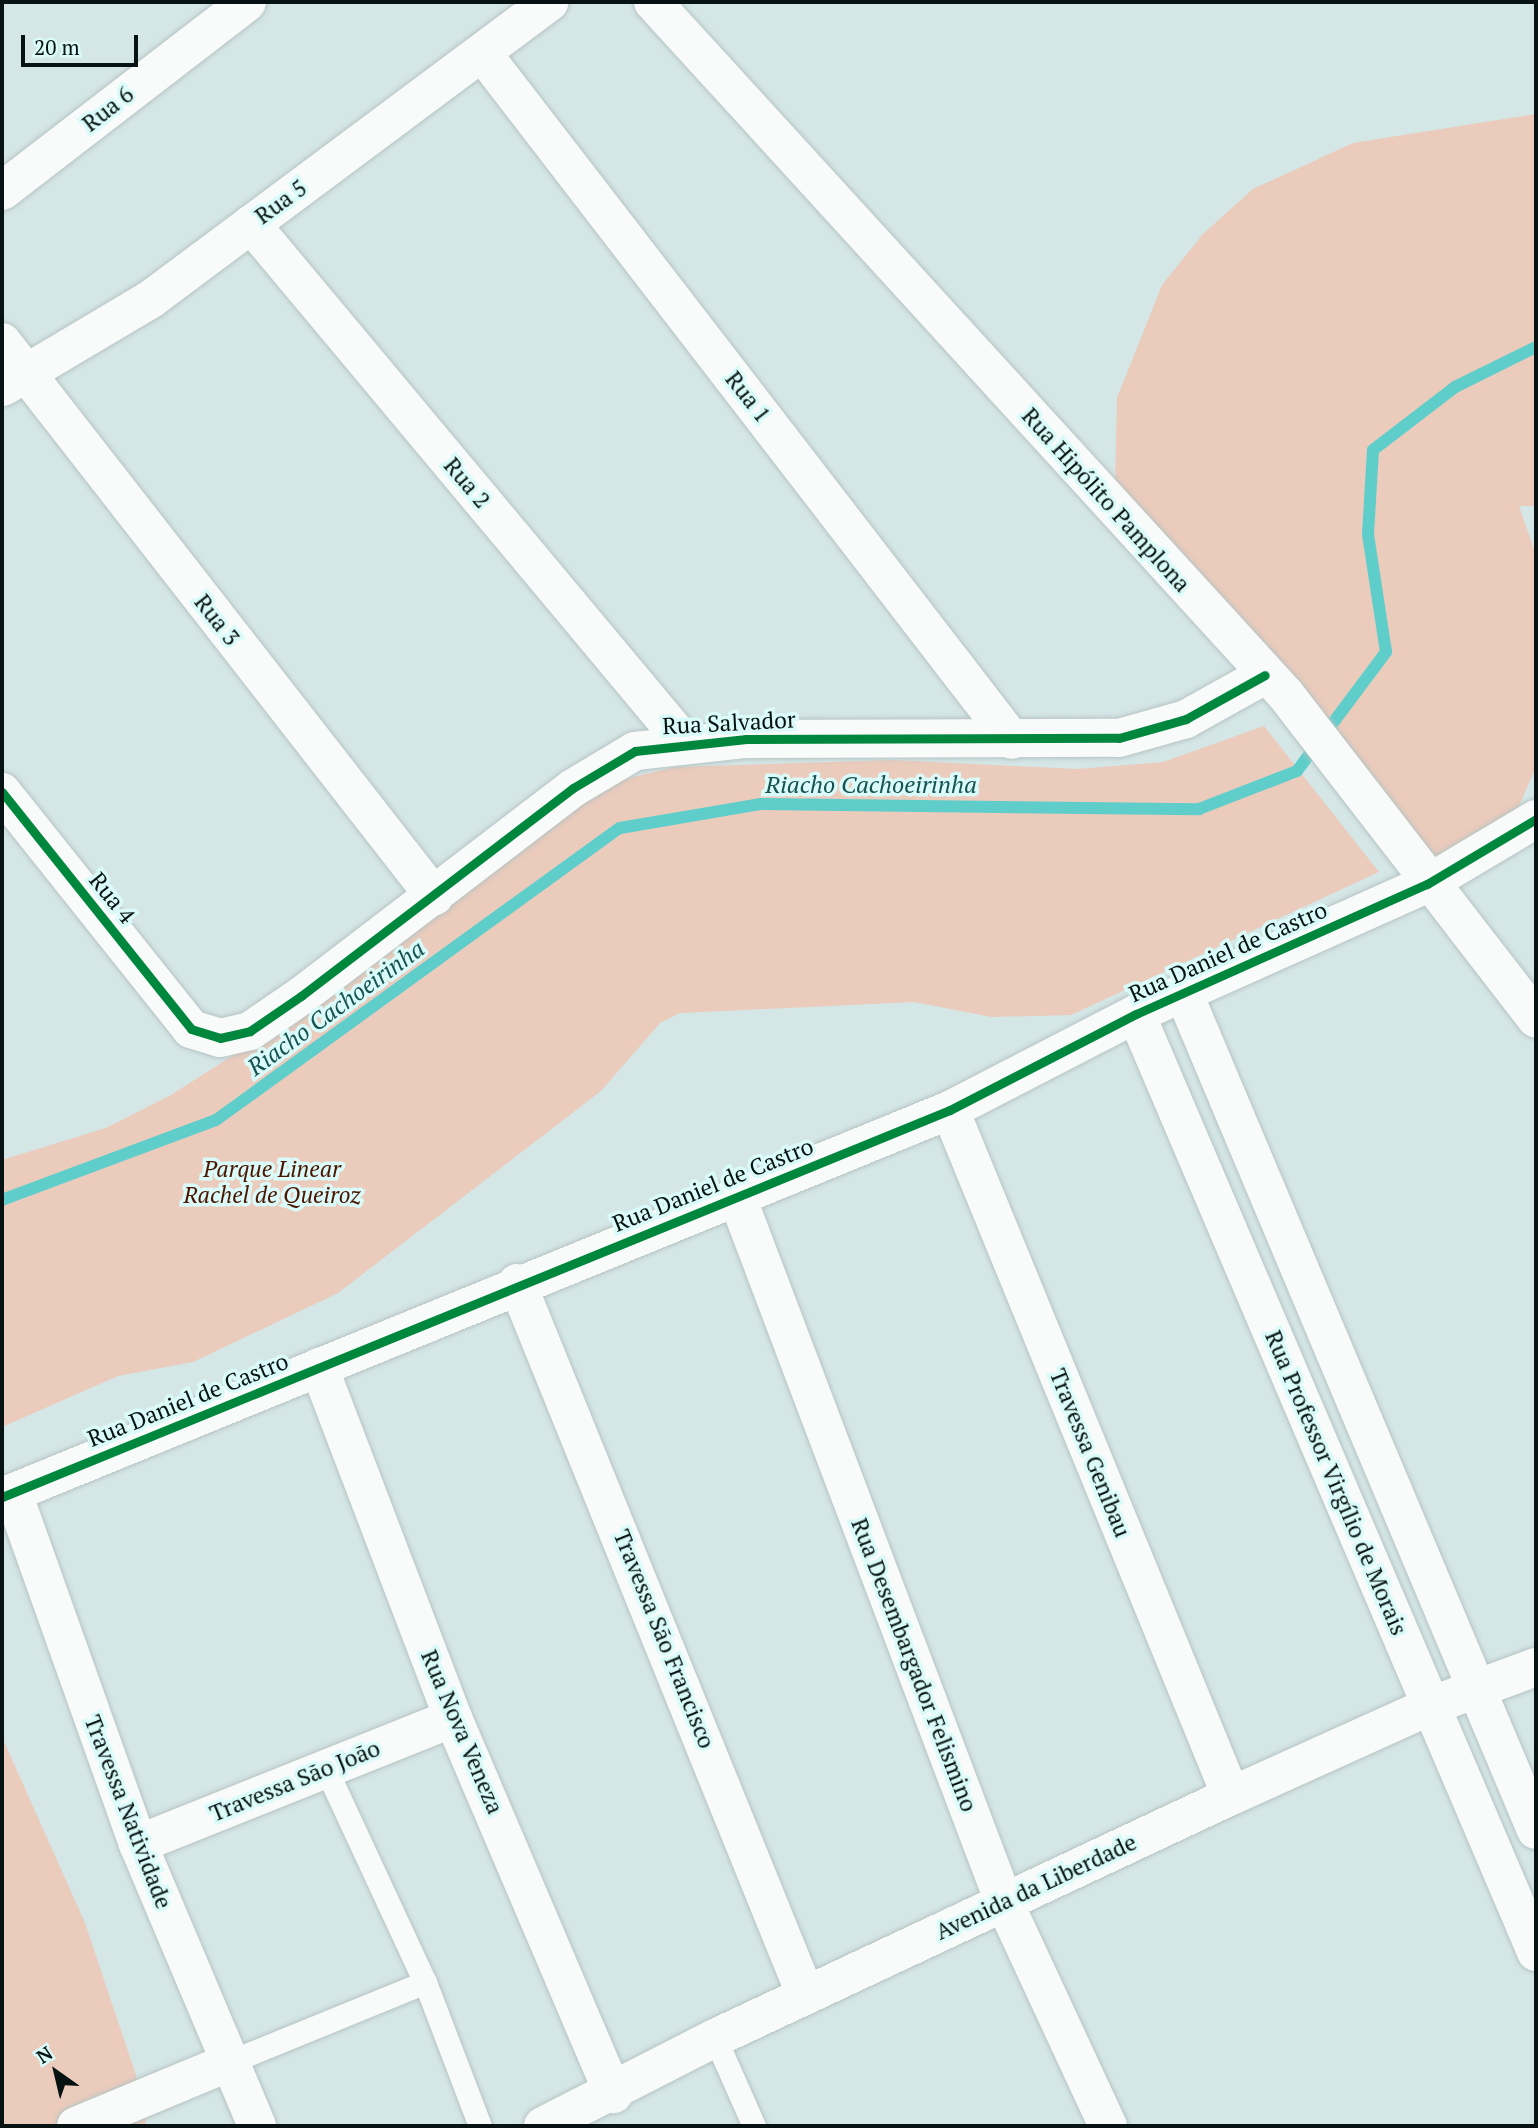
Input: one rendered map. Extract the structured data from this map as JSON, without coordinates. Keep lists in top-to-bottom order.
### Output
{
  "streets": {
    "street": [
      "Rua 6",
      "Rua 5",
      "Rua 1",
      "Rua 2",
      "Rua Hipólito Pamplona",
      "Rua 3",
      "Rua Salvador",
      "Rua 4",
      "Rua Daniel de Castro",
      "Travessa Genibau",
      "Rua Professor Virgílio de Morais",
      "Travessa São Francisco",
      "Rua Desembargador Felismino",
      "Rua Nova Veneza",
      "Travessa São João",
      "Travessa Natividade",
      "Avenida da Liberdade"
    ]
  },
  "crossings": [
    ["Rua 5", "Rua 1"],
    ["Rua 5", "Rua 2"],
    ["Rua 5", "Rua 3"],
    ["Rua 1", "Rua Salvador"],
    ["Rua 2", "Rua Salvador"],
    ["Rua Hipólito Pamplona", "Rua Salvador"],
    ["Rua Hipólito Pamplona", "Rua Daniel de Castro"],
    ["Rua 3", "Rua Salvador"],
    ["Rua Salvador", "Rua 4"],
    ["Rua Daniel de Castro", "Travessa Genibau"],
    ["Rua Daniel de Castro", "Rua Professor Virgílio de Morais"],
    ["Rua Daniel de Castro", "Travessa São Francisco"],
    ["Rua Daniel de Castro", "Rua Desembargador Felismino"],
    ["Rua Daniel de Castro", "Rua Nova Veneza"],
    ["Rua Daniel de Castro", "Travessa Natividade"],
    ["Travessa Genibau", "Avenida da Liberdade"],
    ["Rua Professor Virgílio de Morais", "Avenida da Liberdade"],
    ["Travessa São Francisco", "Avenida da Liberdade"],
    ["Rua Desembargador Felismino", "Avenida da Liberdade"],
    ["Rua Nova Veneza", "Travessa São João"],
    ["Rua Nova Veneza", "Avenida da Liberdade"],
    ["Travessa São João", "Travessa Natividade"]
  ],
  "water": ["Riacho Cachoeirinha"],
  "parks": ["Parque Linear Rachel de Queiroz"],
  "scale_bar": "20 m",
  "north": "top left"
}
